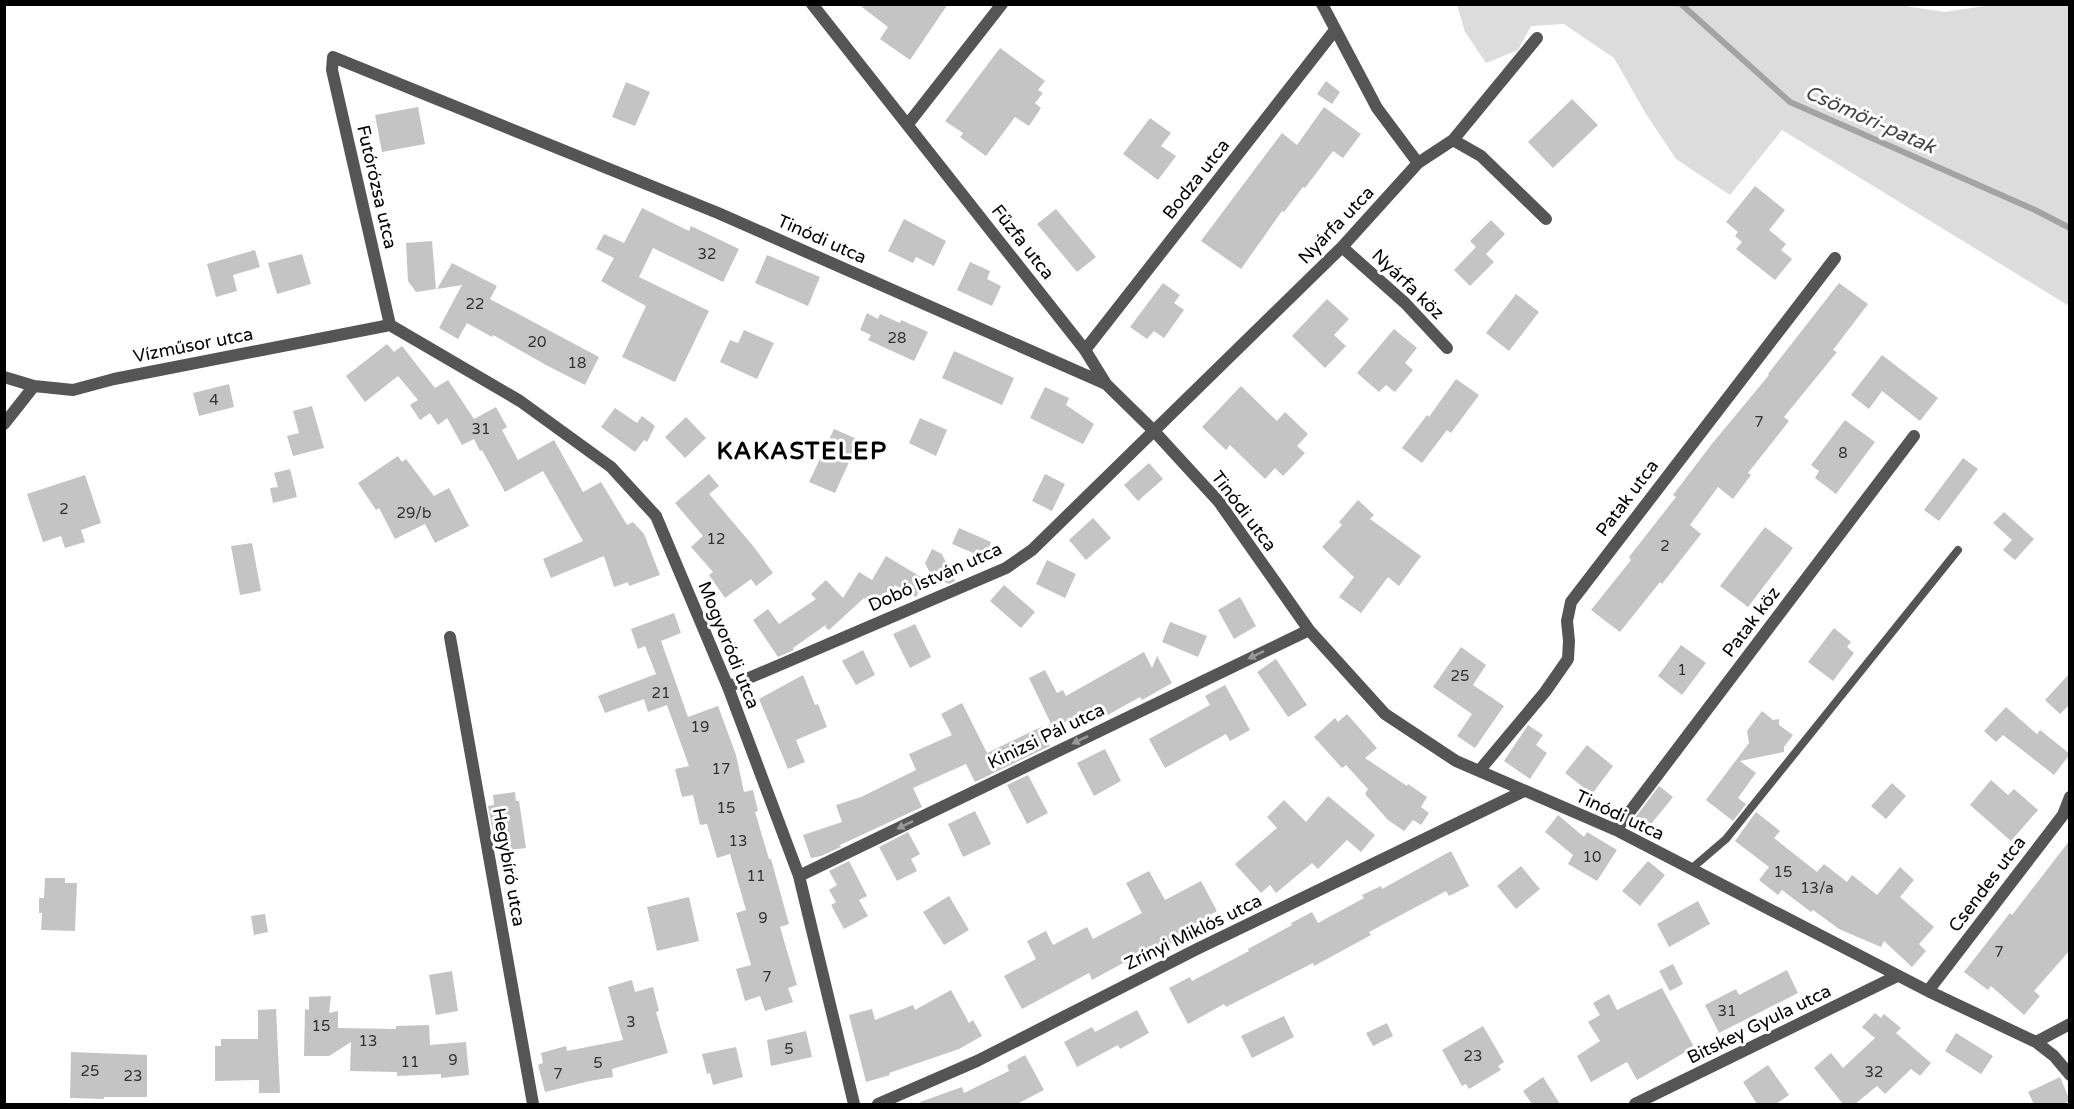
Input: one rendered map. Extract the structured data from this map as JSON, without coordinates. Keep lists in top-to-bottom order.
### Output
{
  "streets": {
    "street": [
      "Bodza utca",
      "Futórózsa utca",
      "Nyárfa utca",
      "Tinódi utca",
      "Fűzfa utca",
      "Nyárfa köz",
      "Vízműsor utca",
      "Patak utca",
      "Dobó István utca",
      "Patak köz",
      "Mogyoródi utca",
      "Kinizsi Pál utca",
      "Hegybíró utca",
      "Csendes utca",
      "Zrínyi Miklós utca",
      "Bitskey Gyula utca"
    ]
  },
  "crossings": [
    ["Bodza utca", "Fűzfa utca"],
    ["Futórózsa utca", "Tinódi utca"],
    ["Futórózsa utca", "Vízműsor utca"],
    ["Futórózsa utca", "Mogyoródi utca"],
    ["Nyárfa utca", "Tinódi utca"],
    ["Nyárfa utca", "Nyárfa köz"],
    ["Nyárfa utca", "Dobó István utca"],
    ["Tinódi utca", "Fűzfa utca"],
    ["Tinódi utca", "Patak utca"],
    ["Tinódi utca", "Dobó István utca"],
    ["Tinódi utca", "Patak köz"],
    ["Tinódi utca", "Kinizsi Pál utca"],
    ["Tinódi utca", "Csendes utca"],
    ["Tinódi utca", "Zrínyi Miklós utca"],
    ["Tinódi utca", "Bitskey Gyula utca"],
    ["Vízműsor utca", "Mogyoródi utca"],
    ["Dobó István utca", "Mogyoródi utca"],
    ["Mogyoródi utca", "Kinizsi Pál utca"]
  ],
  "one_way": ["Kinizsi Pál utca"],
  "districts": ["KAKASTELEP"],
  "water": ["Csömöri-patak"],
  "house_numbers": [
    "32",
    "22",
    "28",
    "20",
    "18",
    "4",
    "7",
    "31",
    "8",
    "2",
    "29/b",
    "12",
    "2",
    "1",
    "25",
    "21",
    "19",
    "17",
    "15",
    "13",
    "10",
    "15",
    "11",
    "13/a",
    "9",
    "7",
    "7",
    "31",
    "3",
    "15",
    "13",
    "5",
    "23",
    "9",
    "11",
    "5",
    "25",
    "32",
    "7",
    "23"
  ]
}
